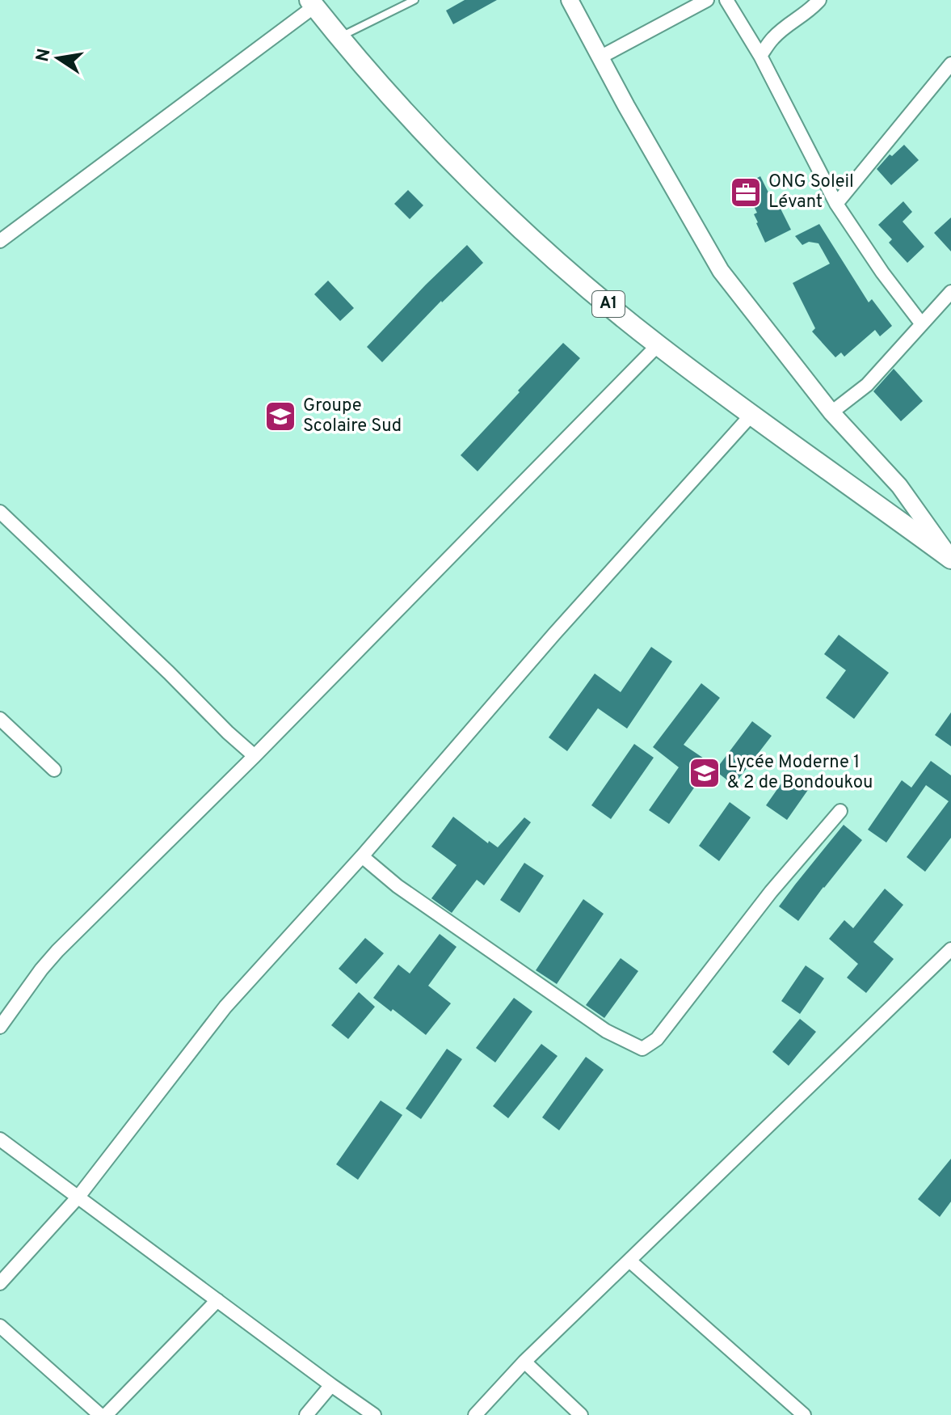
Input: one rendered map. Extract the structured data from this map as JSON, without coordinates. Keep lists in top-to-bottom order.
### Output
{
  "streets": {
    "main road": ["A1"]
  },
  "places": {
    "office": ["ONG Soleil Lévant"],
    "school or university": ["Groupe Scolaire Sud", "Lycée Moderne 1 & 2 de Bondoukou"]
  },
  "north": "left"
}
